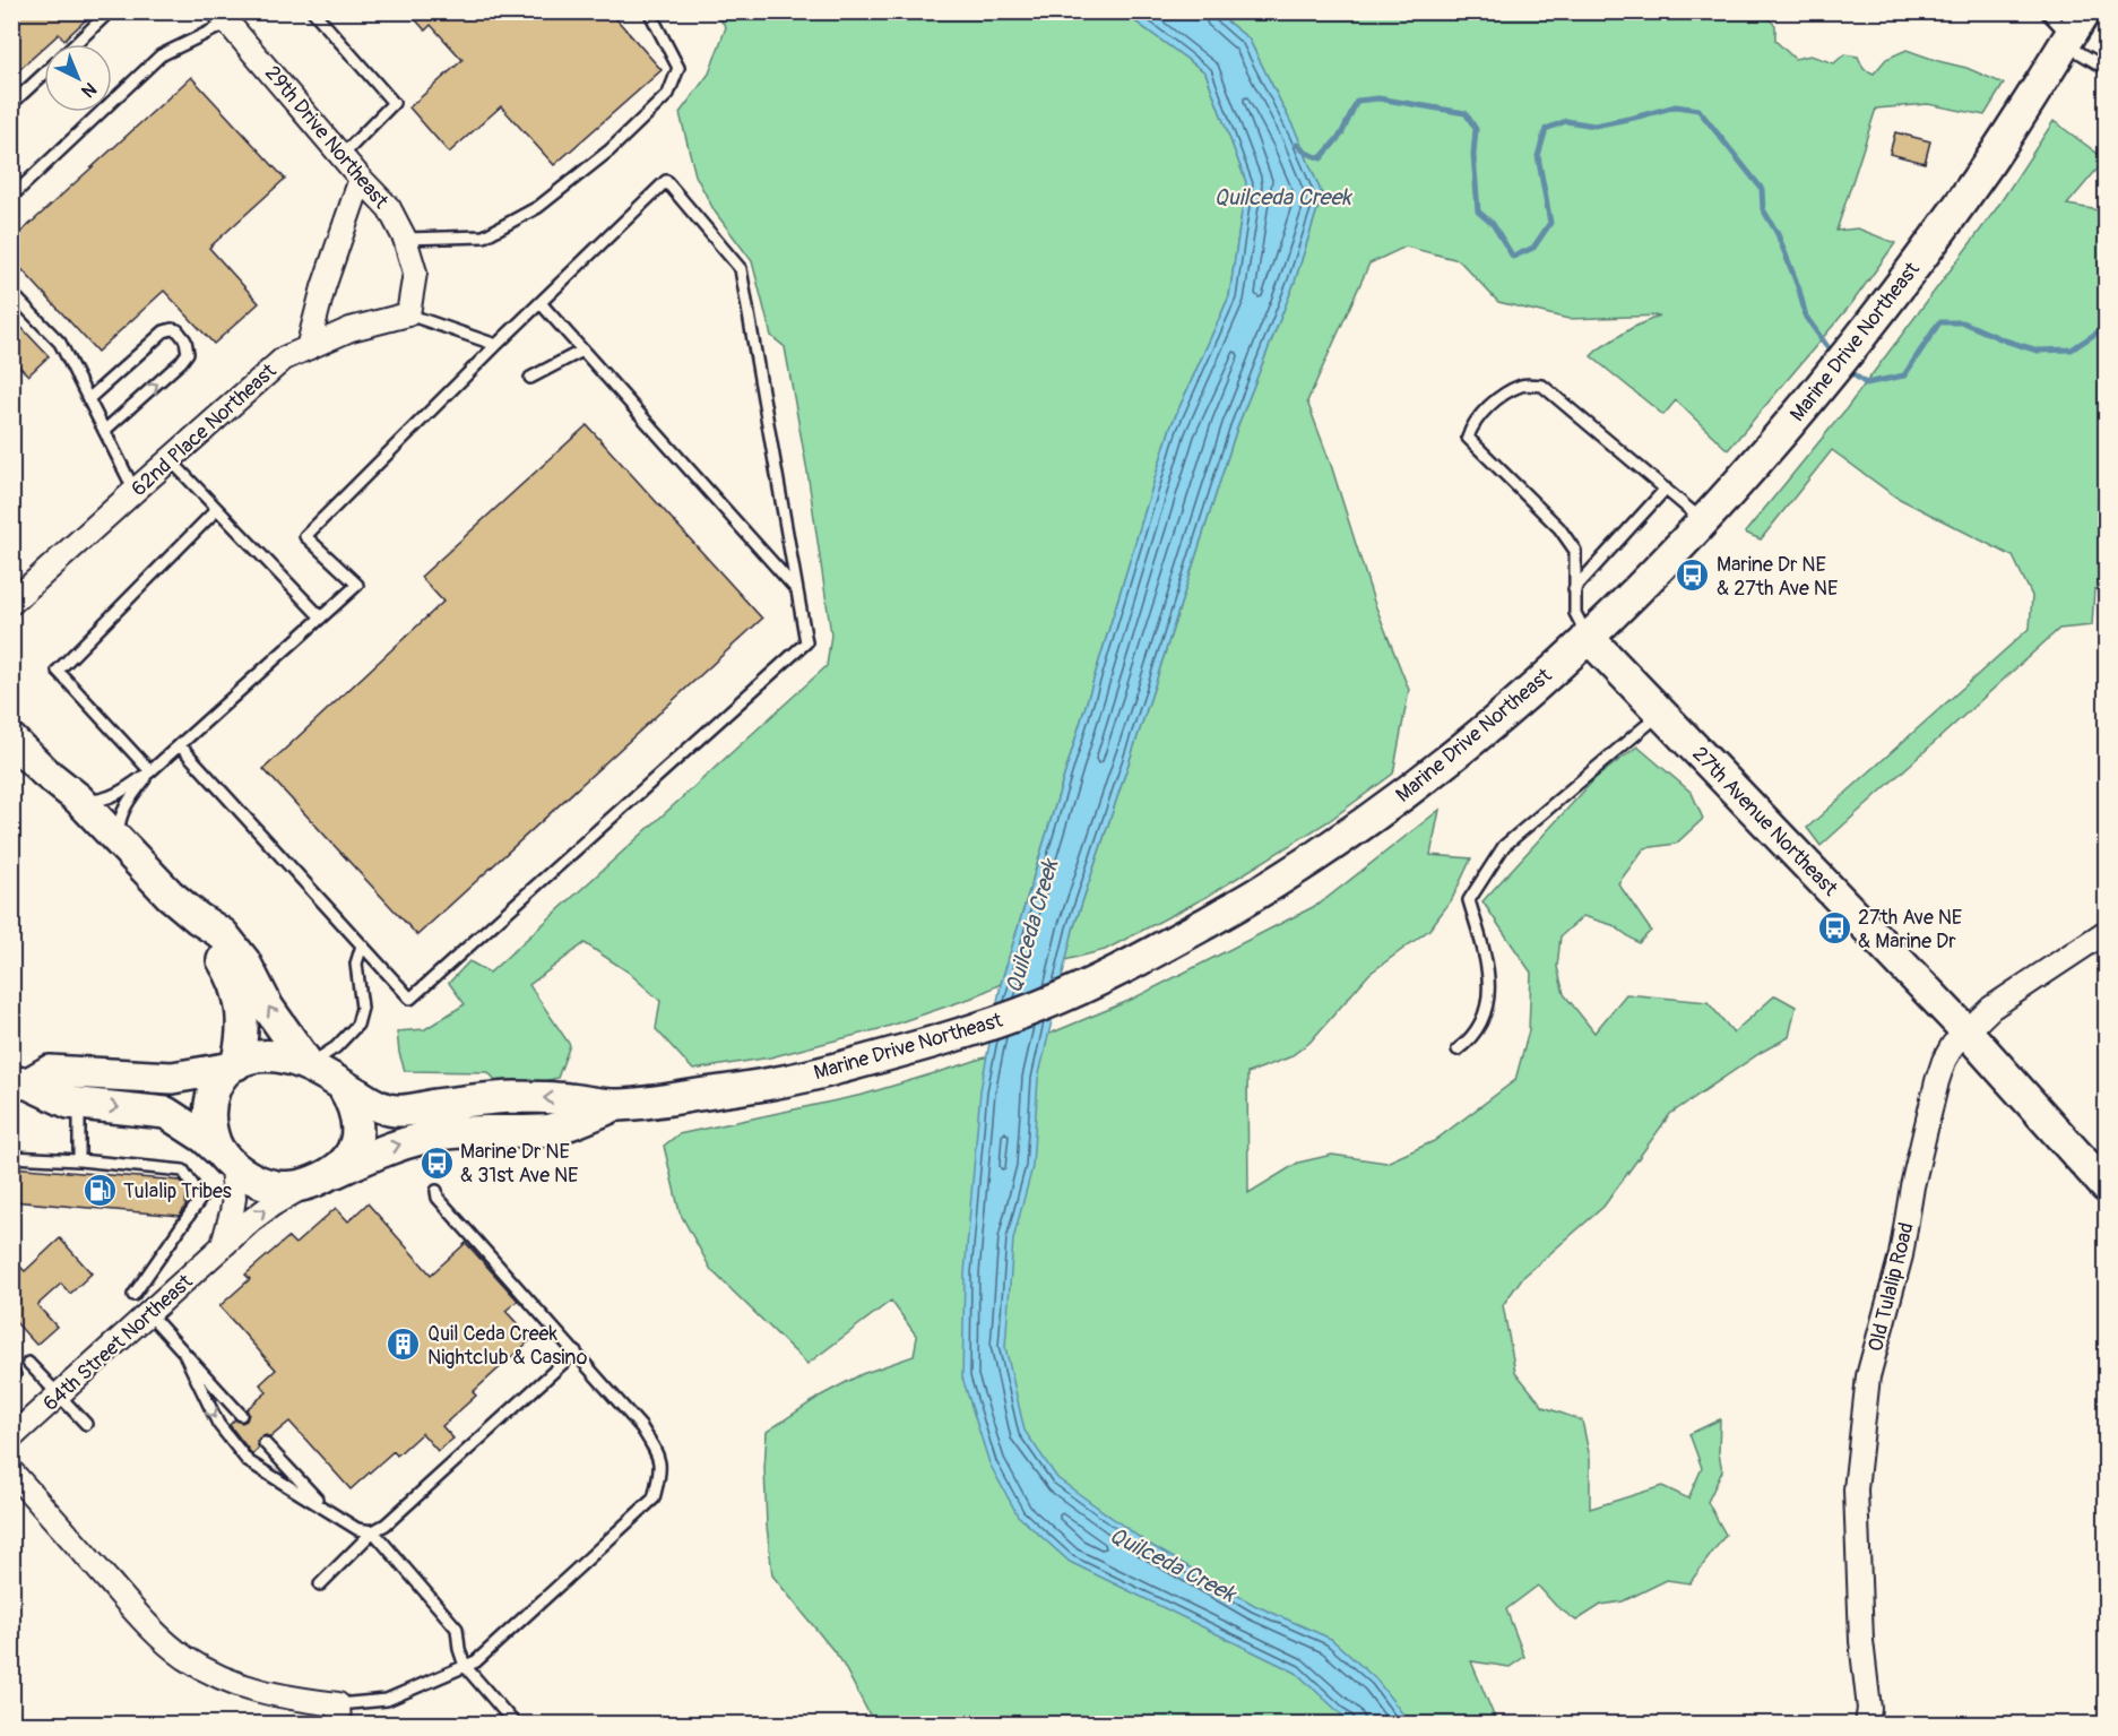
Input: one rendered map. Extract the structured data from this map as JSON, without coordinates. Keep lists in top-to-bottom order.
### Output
{
  "streets": {
    "main road": ["Marine Drive Northeast", "27th Avenue Northeast"],
    "street": [
      "29th Drive Northeast",
      "62nd Place Northeast",
      "Old Tulalip Road",
      "64th Street Northeast"
    ]
  },
  "crossings": [
    ["29th Drive Northeast", "62nd Place Northeast"],
    ["Marine Drive Northeast", "27th Avenue Northeast"],
    ["Marine Drive Northeast", "64th Street Northeast"],
    ["27th Avenue Northeast", "Old Tulalip Road"]
  ],
  "water": ["Quilceda Creek"],
  "places": {
    "bus stop": ["Marine Dr NE & 27th Ave NE", "27th Ave NE & Marine Dr", "Marine Dr NE & 31st Ave NE"],
    "fuel station": ["Tulalip Tribes"],
    "building": ["Quil Ceda Creek Nightclub & Casino"]
  },
  "north": "bottom right"
}
